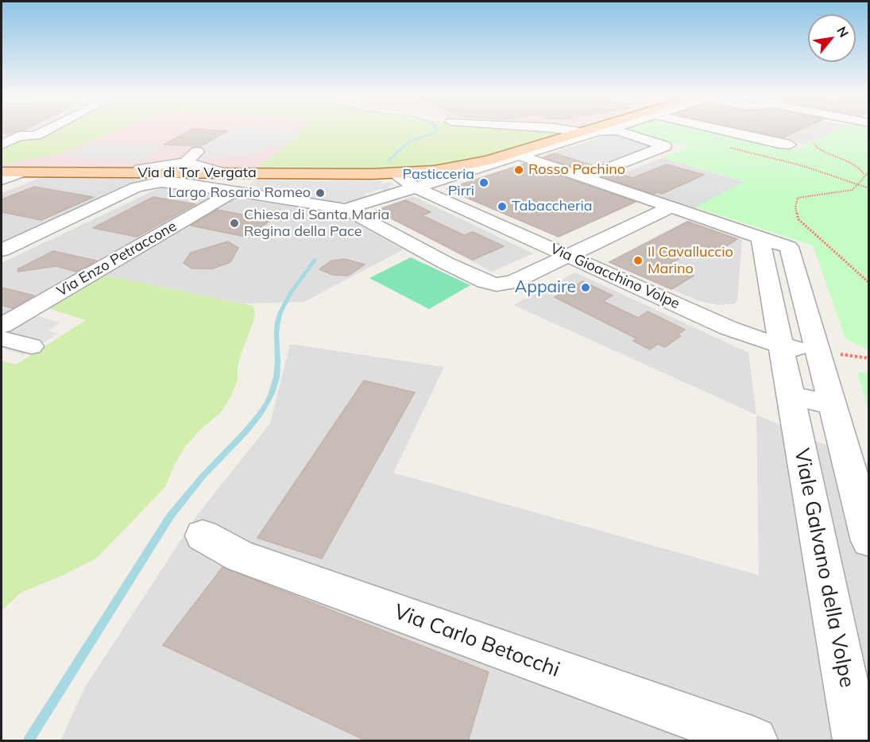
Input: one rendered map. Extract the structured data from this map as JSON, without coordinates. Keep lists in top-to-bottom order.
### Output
{
  "streets": {
    "main road": ["Via di Tor Vergata"],
    "street": [
      "Via Enzo Petraccone",
      "Via Gioacchino Volpe",
      "Viale Galvano della Volpe",
      "Via Carlo Betocchi"
    ]
  },
  "crossings": [
    ["Via di Tor Vergata", "Via Gioacchino Volpe"],
    ["Via Gioacchino Volpe", "Viale Galvano della Volpe"]
  ],
  "places": [
    "Rosso Pachino",
    "Pasticceria Pirri",
    "Largo Rosario Romeo",
    "Tabaccheria",
    "Chiesa di Santa Maria Regina della Pace",
    "Il Cavalluccio Marino",
    "Appaire"
  ],
  "north": "top right"
}
